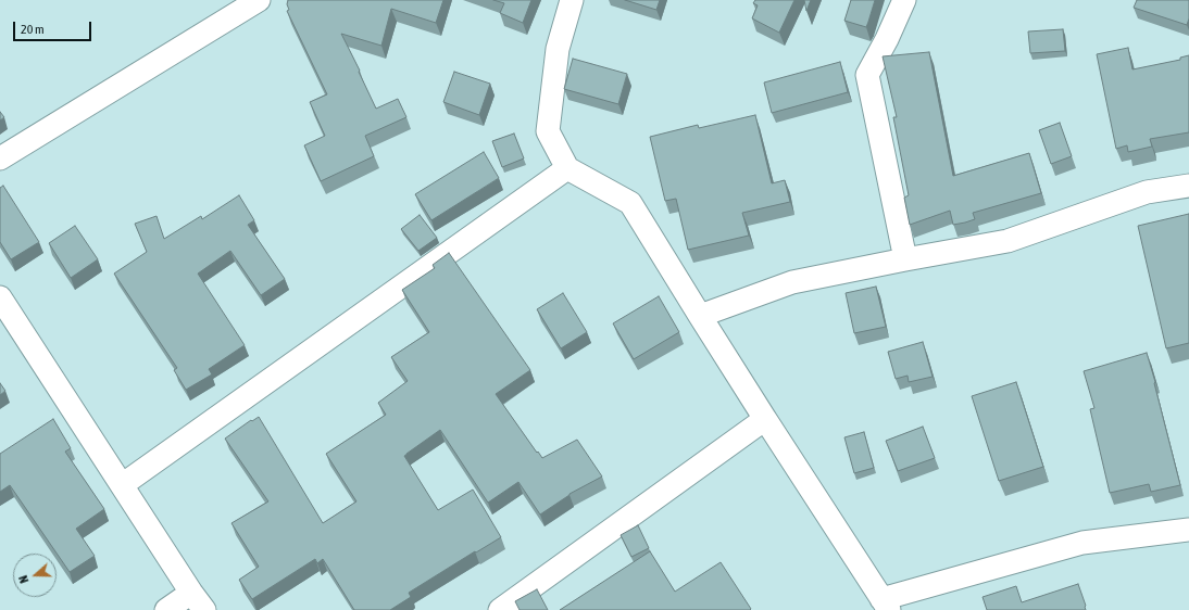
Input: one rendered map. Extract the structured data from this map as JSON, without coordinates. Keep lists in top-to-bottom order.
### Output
{
  "scale_bar": "20 m",
  "north": "left"
}
